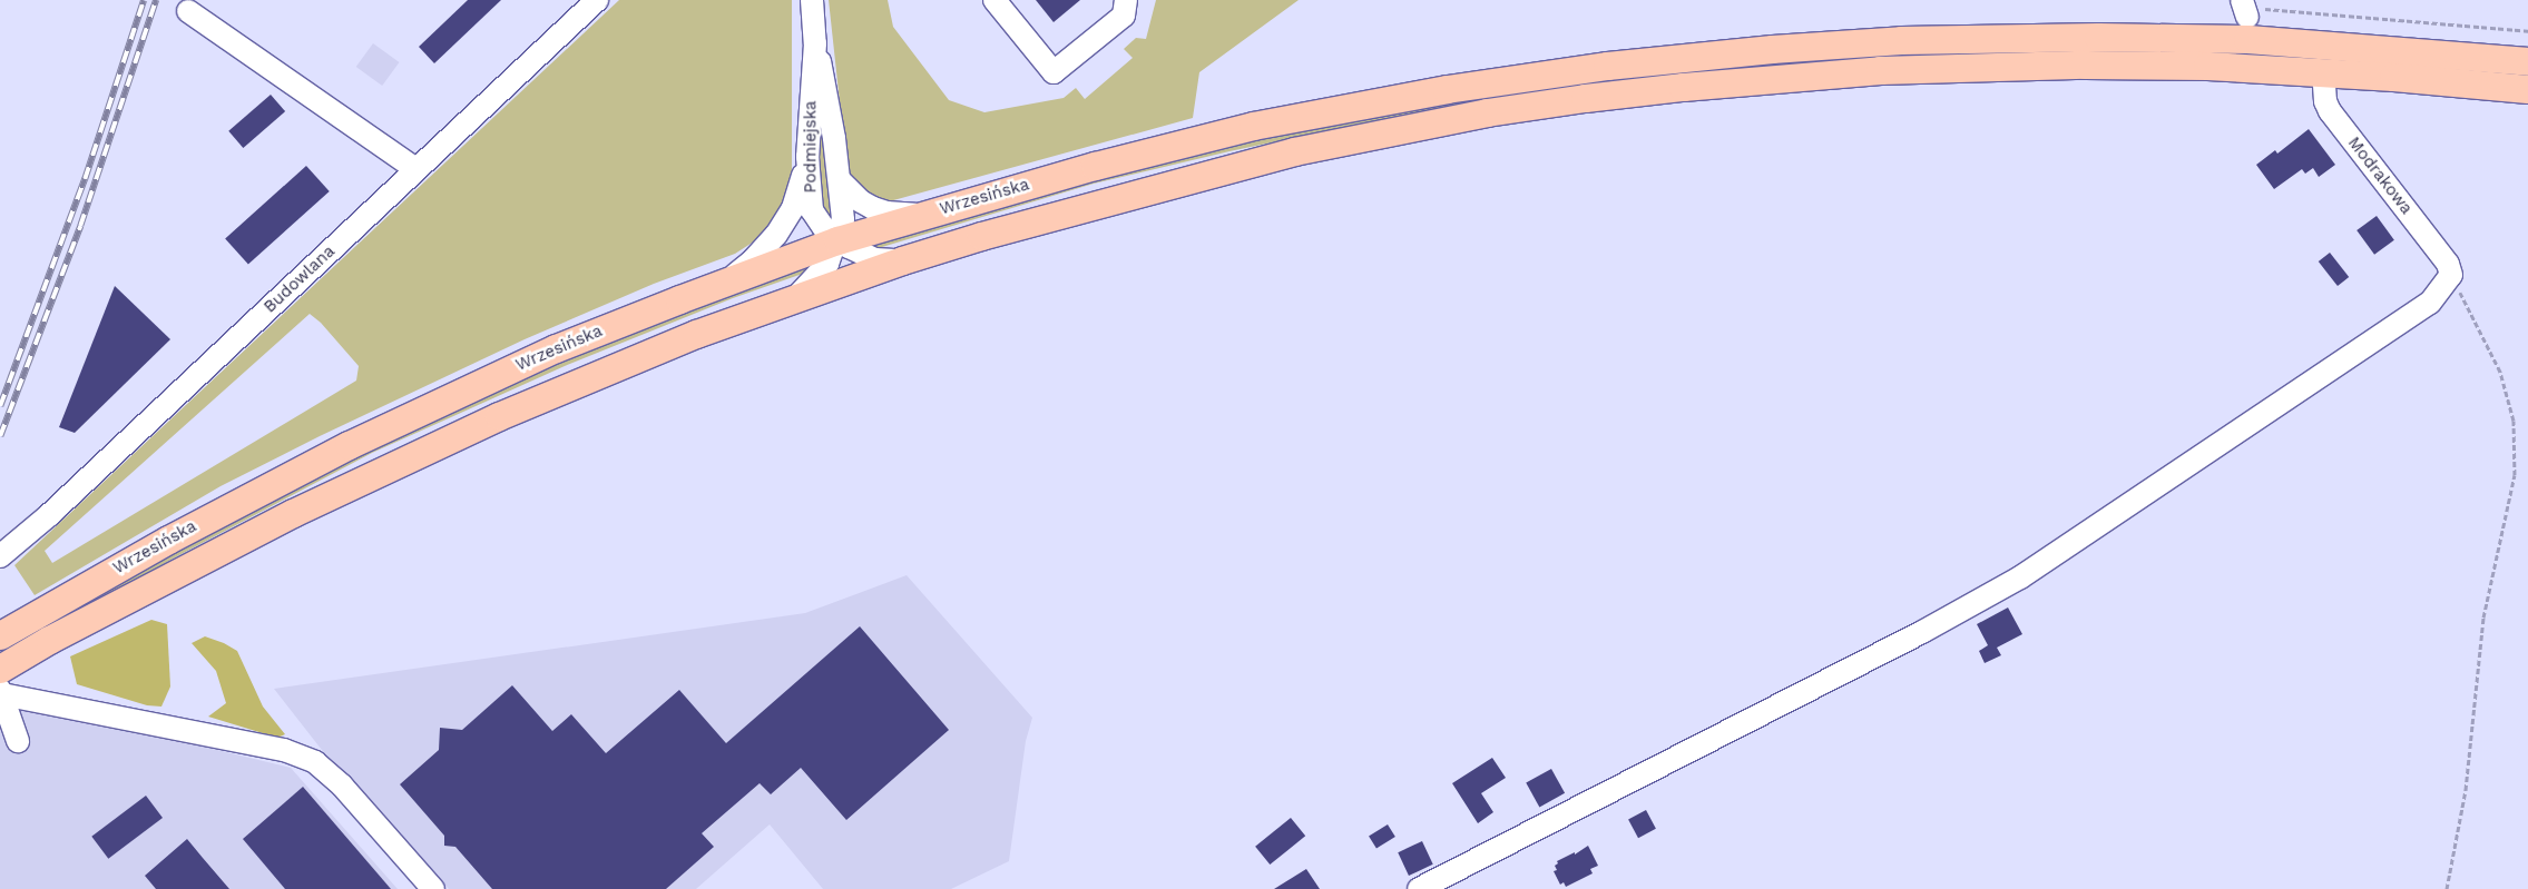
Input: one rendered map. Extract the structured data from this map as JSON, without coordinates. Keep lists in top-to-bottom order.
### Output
{
  "streets": {
    "main road": ["Wrzesińska"],
    "street": ["Podmiejska", "Modrakowa", "Budowlana"]
  },
  "crossings": [
    ["Podmiejska", "Wrzesińska"],
    ["Modrakowa", "Wrzesińska"]
  ]
}
